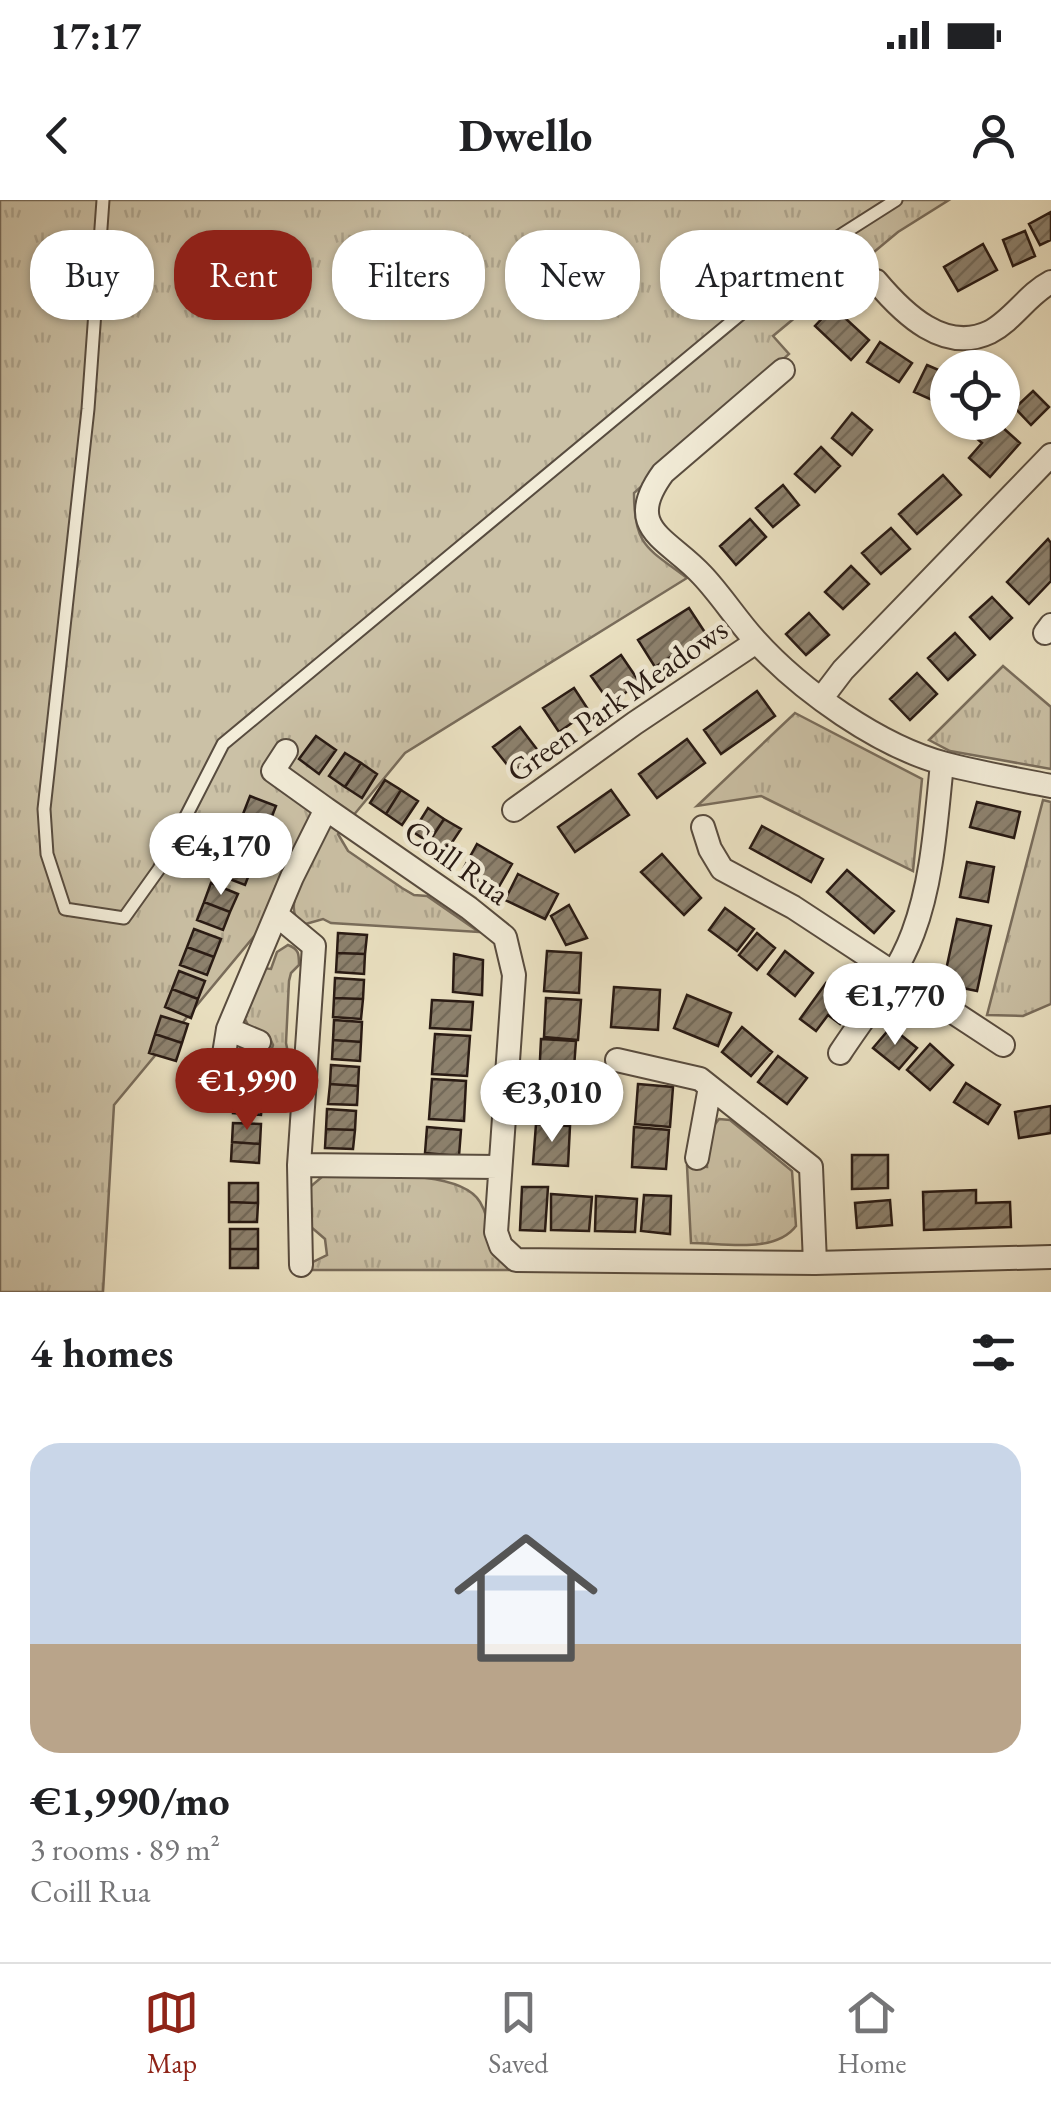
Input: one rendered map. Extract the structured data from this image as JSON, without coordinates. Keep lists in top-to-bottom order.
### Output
{
  "streets": {
    "street": ["Green Park Meadows", "Coill Rua"]
  },
  "page": {
    "status": "17:17",
    "header": "Dwello",
    "chip": [
      "Buy",
      "Rent",
      "Filters",
      "New",
      "Apartment"
    ],
    "price": [
      "€4,170",
      "€1,770",
      "€1,990",
      "€3,010"
    ],
    "heading": "4 homes",
    "list": [
      {
        "name": "€1,990/mo",
        "note": "3 rooms · 89 m² · Coill Rua"
      }
    ],
    "tabs": ["Map", "Saved", "Home"]
  }
}
